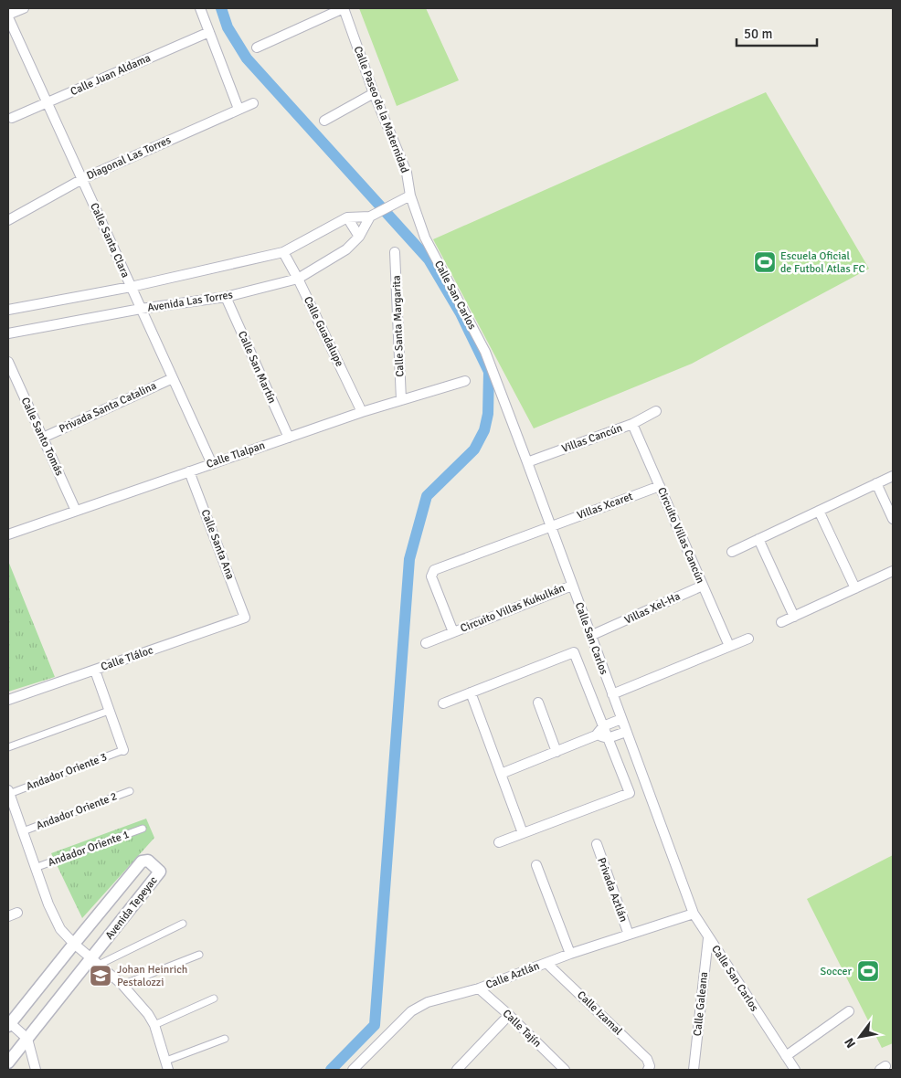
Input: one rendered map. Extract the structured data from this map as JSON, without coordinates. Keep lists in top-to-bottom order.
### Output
{
  "streets": {
    "street": [
      "Calle Juan Aldama",
      "Calle Paseo de la Maternidad",
      "Diagonal Las Torres",
      "Calle Santa Clara",
      "Calle San Carlos",
      "Avenida Las Torres",
      "Calle Santa Margarita",
      "Calle Guadalupe",
      "Calle San Martín",
      "Privada Santa Catalina",
      "Calle Santo Tomás",
      "Villas Cancún",
      "Calle Tlalpan",
      "Villas Xcaret",
      "Circuito Villas Cancún",
      "Calle Santa Ana",
      "Circuito Villas Kukulkán",
      "Villas Xel-Ha",
      "Calle Tláloc",
      "Andador Oriente 3",
      "Andador Oriente 2",
      "Andador Oriente 1",
      "Privada Aztlán",
      "Avenida Tepeyac",
      "Calle Aztlán",
      "Calle Galeana",
      "Calle Izamal",
      "Calle Tajín"
    ]
  },
  "crossings": [
    ["Calle Juan Aldama", "Calle Santa Clara"],
    ["Calle Paseo de la Maternidad", "Calle San Carlos"],
    ["Diagonal Las Torres", "Calle Santa Clara"],
    ["Calle Santa Clara", "Avenida Las Torres"],
    ["Calle Santa Clara", "Privada Santa Catalina"],
    ["Calle Santa Clara", "Calle Tlalpan"],
    ["Calle San Carlos", "Villas Cancún"],
    ["Calle San Carlos", "Villas Xcaret"],
    ["Calle San Carlos", "Circuito Villas Kukulkán"],
    ["Calle San Carlos", "Villas Xel-Ha"],
    ["Calle San Carlos", "Calle Aztlán"],
    ["Calle San Carlos", "Calle Galeana"],
    ["Avenida Las Torres", "Calle Guadalupe"],
    ["Avenida Las Torres", "Calle San Martín"],
    ["Calle Santa Margarita", "Calle Tlalpan"],
    ["Calle Guadalupe", "Calle Tlalpan"],
    ["Calle San Martín", "Calle Tlalpan"],
    ["Privada Santa Catalina", "Calle Santo Tomás"],
    ["Calle Santo Tomás", "Calle Tlalpan"],
    ["Villas Cancún", "Circuito Villas Cancún"],
    ["Calle Tlalpan", "Calle Santa Ana"],
    ["Villas Xcaret", "Circuito Villas Cancún"],
    ["Villas Xcaret", "Circuito Villas Kukulkán"],
    ["Circuito Villas Cancún", "Villas Xel-Ha"],
    ["Calle Santa Ana", "Calle Tláloc"],
    ["Privada Aztlán", "Calle Aztlán"],
    ["Calle Aztlán", "Calle Izamal"],
    ["Calle Aztlán", "Calle Tajín"]
  ],
  "places": {
    "sports": ["Escuela Oficial de Futbol Atlas FC", "Soccer"],
    "school or university": ["Johan Heinrich Pestalozzi"]
  },
  "scale_bar": "50 m",
  "north": "bottom left"
}
